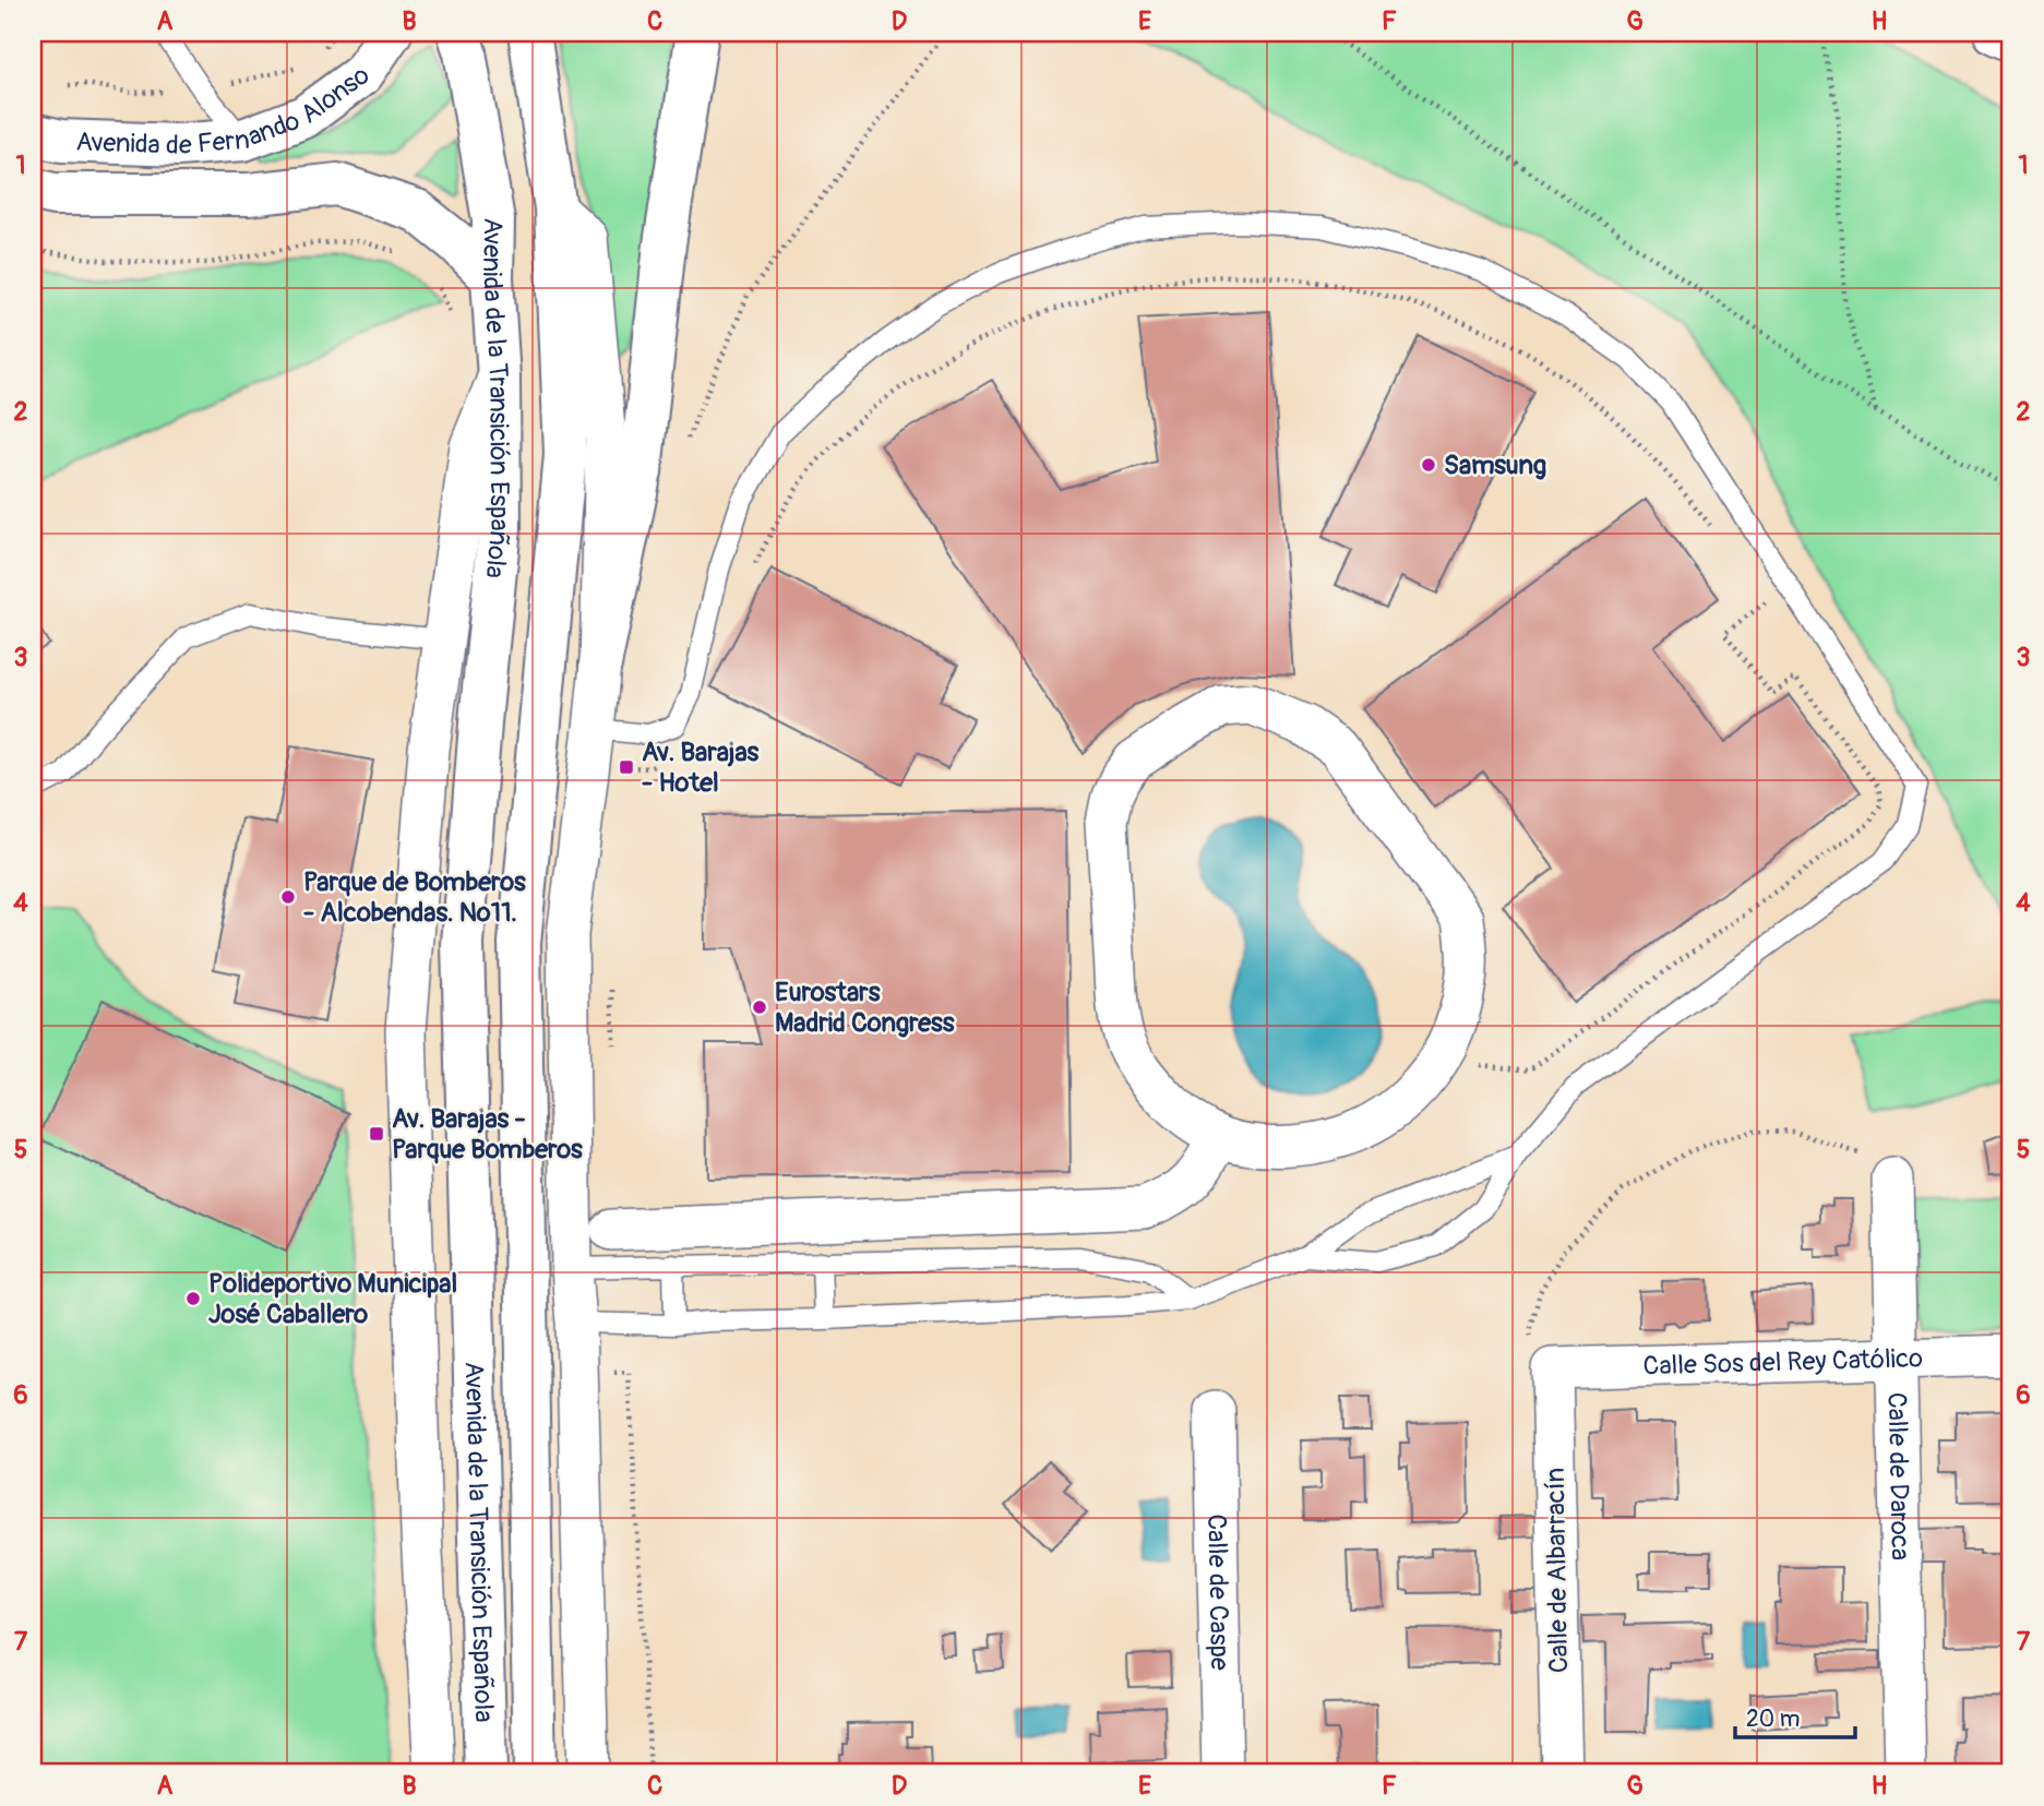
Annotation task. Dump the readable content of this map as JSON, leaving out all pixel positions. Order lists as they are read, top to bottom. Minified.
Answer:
{"streets":{"main road":["Avenida de Fernando Alonso","Avenida de la Transición Española"],"street":["Calle Sos del Rey Católico","Calle de Daroca","Calle de Albarracín","Calle de Caspe"]},"crossings":[["Avenida de Fernando Alonso","Avenida de la Transición Española"],["Calle Sos del Rey Católico","Calle de Daroca"],["Calle Sos del Rey Católico","Calle de Albarracín"]],"places":{"other":["Samsung","Parque de Bomberos - Alcobendas. Nº11.","Eurostars Madrid Congress","Polideportivo Municipal José Caballero"],"transit":["Av. Barajas - Hotel","Av. Barajas - Parque Bomberos"]},"scale_bar":"20 m","grid":{"columns":["A","B","C","D","E","F","G","H"],"rows":["1","2","3","4","5","6","7"]}}
